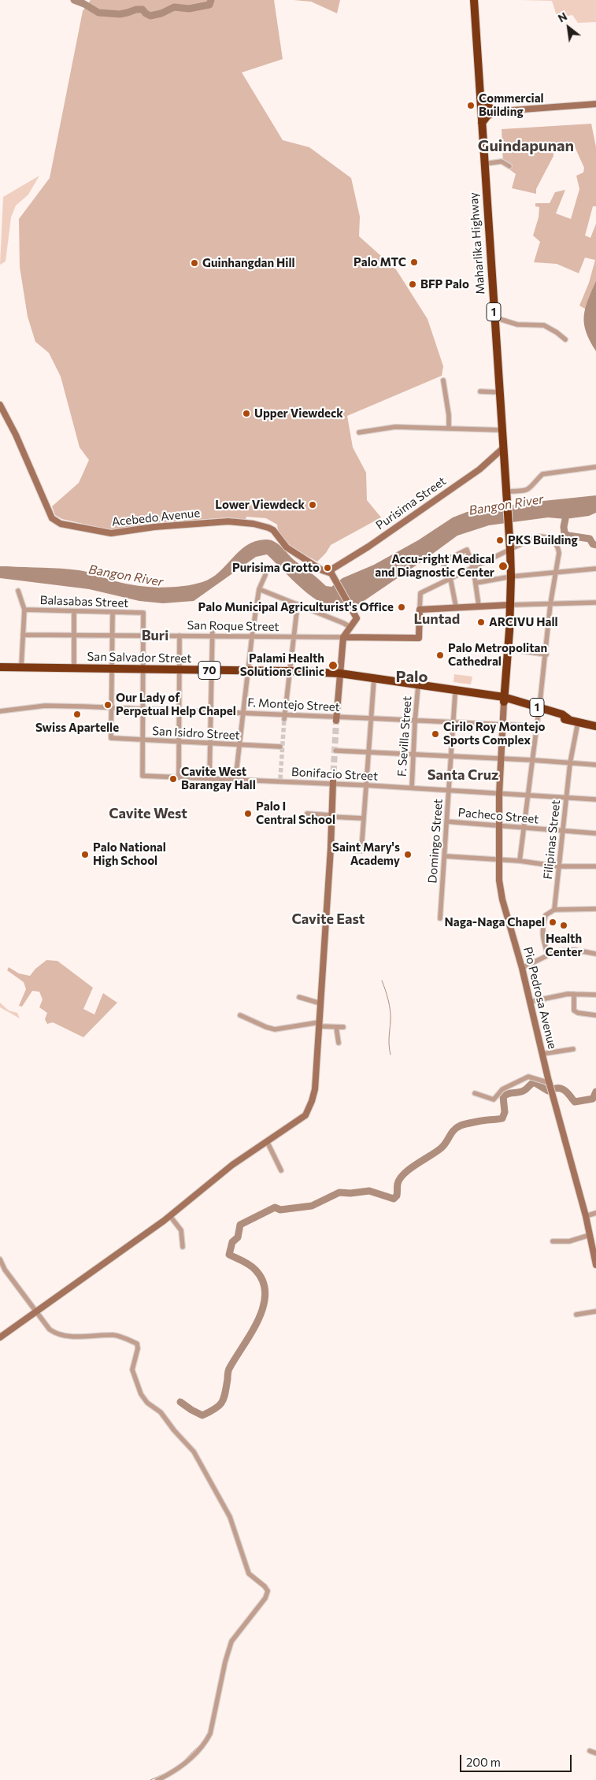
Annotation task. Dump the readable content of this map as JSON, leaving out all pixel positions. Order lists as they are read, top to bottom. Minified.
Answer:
{"streets":{"highway":["Maharlika Highway","1","San Salvador Street","70"],"main road":["Purisima Street","Acebedo Avenue","San Roque Street","Pio Pedrosa Avenue"],"street":["Balasabas Street","F. Montejo Street","San Isidro Street","F. Sevilla Street","Bonifacio Street","Pacheco Street","Filipinas Street","Domingo Street"]},"crossings":[["Maharlika Highway","1"],["Maharlika Highway","Purisima Street"],["1","San Salvador Street"],["1","Pio Pedrosa Avenue"],["Purisima Street","Acebedo Avenue"],["Balasabas Street","San Roque Street"],["San Salvador Street","F. Sevilla Street"],["San Salvador Street","Filipinas Street"],["San Salvador Street","Domingo Street"],["San Salvador Street","Pio Pedrosa Avenue"],["F. Montejo Street","San Isidro Street"],["F. Montejo Street","F. Sevilla Street"],["F. Montejo Street","Domingo Street"],["F. Montejo Street","Pio Pedrosa Avenue"],["San Isidro Street","Bonifacio Street"],["F. Sevilla Street","Bonifacio Street"],["Bonifacio Street","Filipinas Street"],["Bonifacio Street","Domingo Street"],["Bonifacio Street","Pio Pedrosa Avenue"],["Pacheco Street","Filipinas Street"],["Pacheco Street","Domingo Street"],["Pacheco Street","Pio Pedrosa Avenue"]],"districts":["Guindapunan","Luntad","Buri","Palo","Santa Cruz","Cavite West","Cavite East"],"water":["Bangon River"],"places":["Commercial Building","Palo MTC","Guinhangdan Hill","BFP Palo","Upper Viewdeck","Lower Viewdeck","PKS Building","Accu-right Medical and Diagnostic Center","Purisima Grotto","Palo Municipal Agriculturist's Office","ARCIVU Hall","Palo Metropolitan Cathedral","Palami Health Solutions Clinic","Our Lady of Perpetual Help Chapel","Swiss Apartelle","Cirilo Roy Montejo Sports Complex","Cavite West Barangay Hall","Palo I Central School","Palo National High School","Saint Mary's Academy","Naga-Naga Chapel","Health Center"],"scale_bar":"200 m","north":"top left"}
